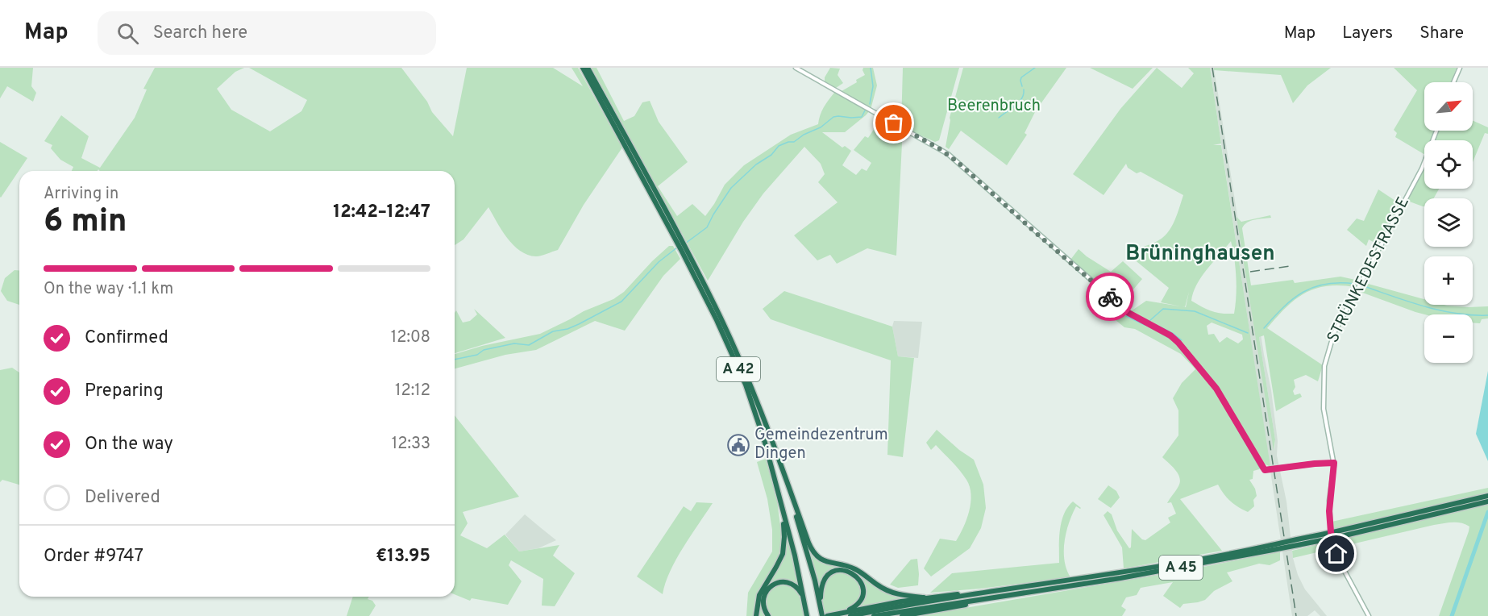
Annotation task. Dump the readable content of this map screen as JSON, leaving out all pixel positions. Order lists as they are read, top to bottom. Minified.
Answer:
{"streets":{"highway":["A 42","A 45"],"main road":["STRÜNKEDESTRASSE"]},"districts":["Brüninghausen"],"parks":["Beerenbruch"],"places":{"public building":["Gemeindezentrum Dingen"]},"north":"top right","page":{"header":"Map","search":"Search here","nav":["Map","Layers","Share"],"map_buttons":["+","−"],"heading":["6 min","Arriving in","12:42–12:47"],"panel":["Order #9747","€13.95"],"bar":"On the way · 1.1 km","list":[["Confirmed","12:08"],["Preparing","12:12"],["On the way","12:33"],"Delivered"]}}
